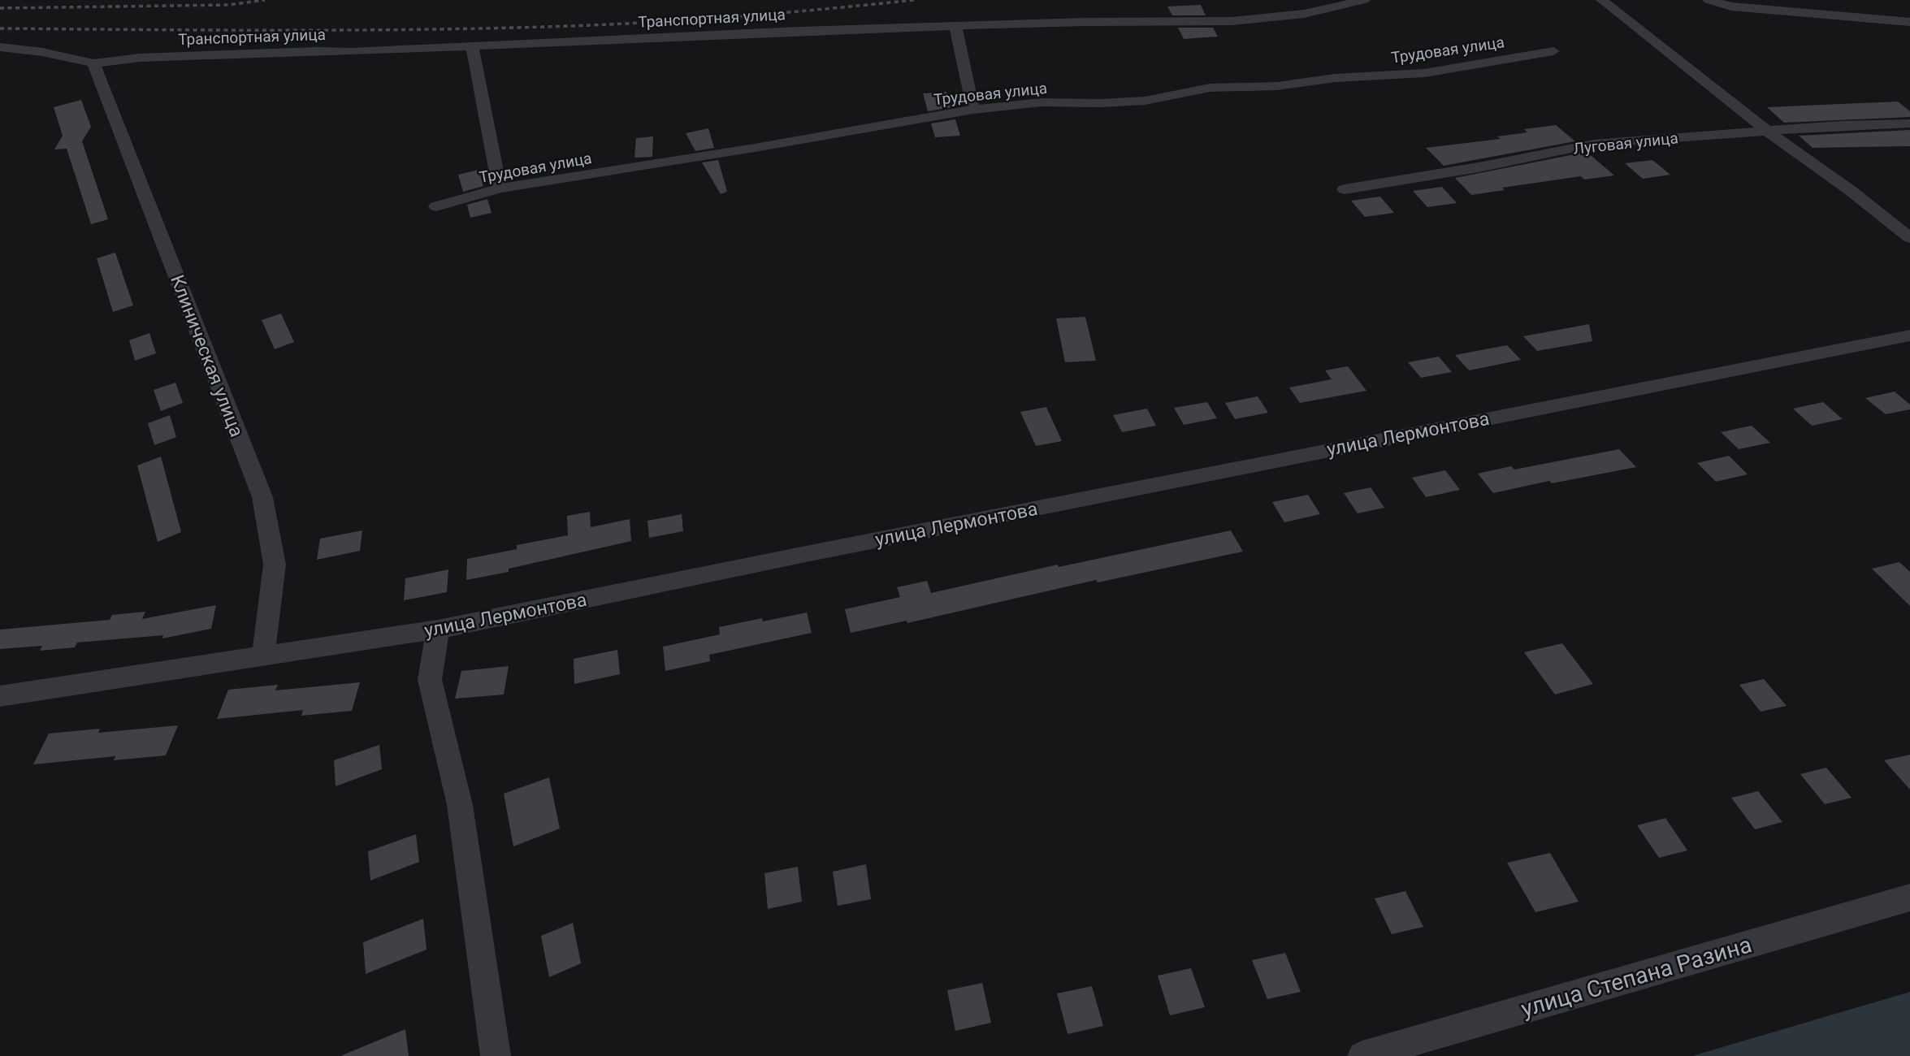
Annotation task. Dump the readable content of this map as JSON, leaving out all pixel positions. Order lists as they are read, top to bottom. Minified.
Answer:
{"streets":{"street":["Транспортная улица","Трудовая улица","Луговая улица","Клиническая улица","улица Лермонтова","улица Степана Разина"]},"crossings":[["Транспортная улица","Клиническая улица"],["Клиническая улица","улица Лермонтова"]]}
